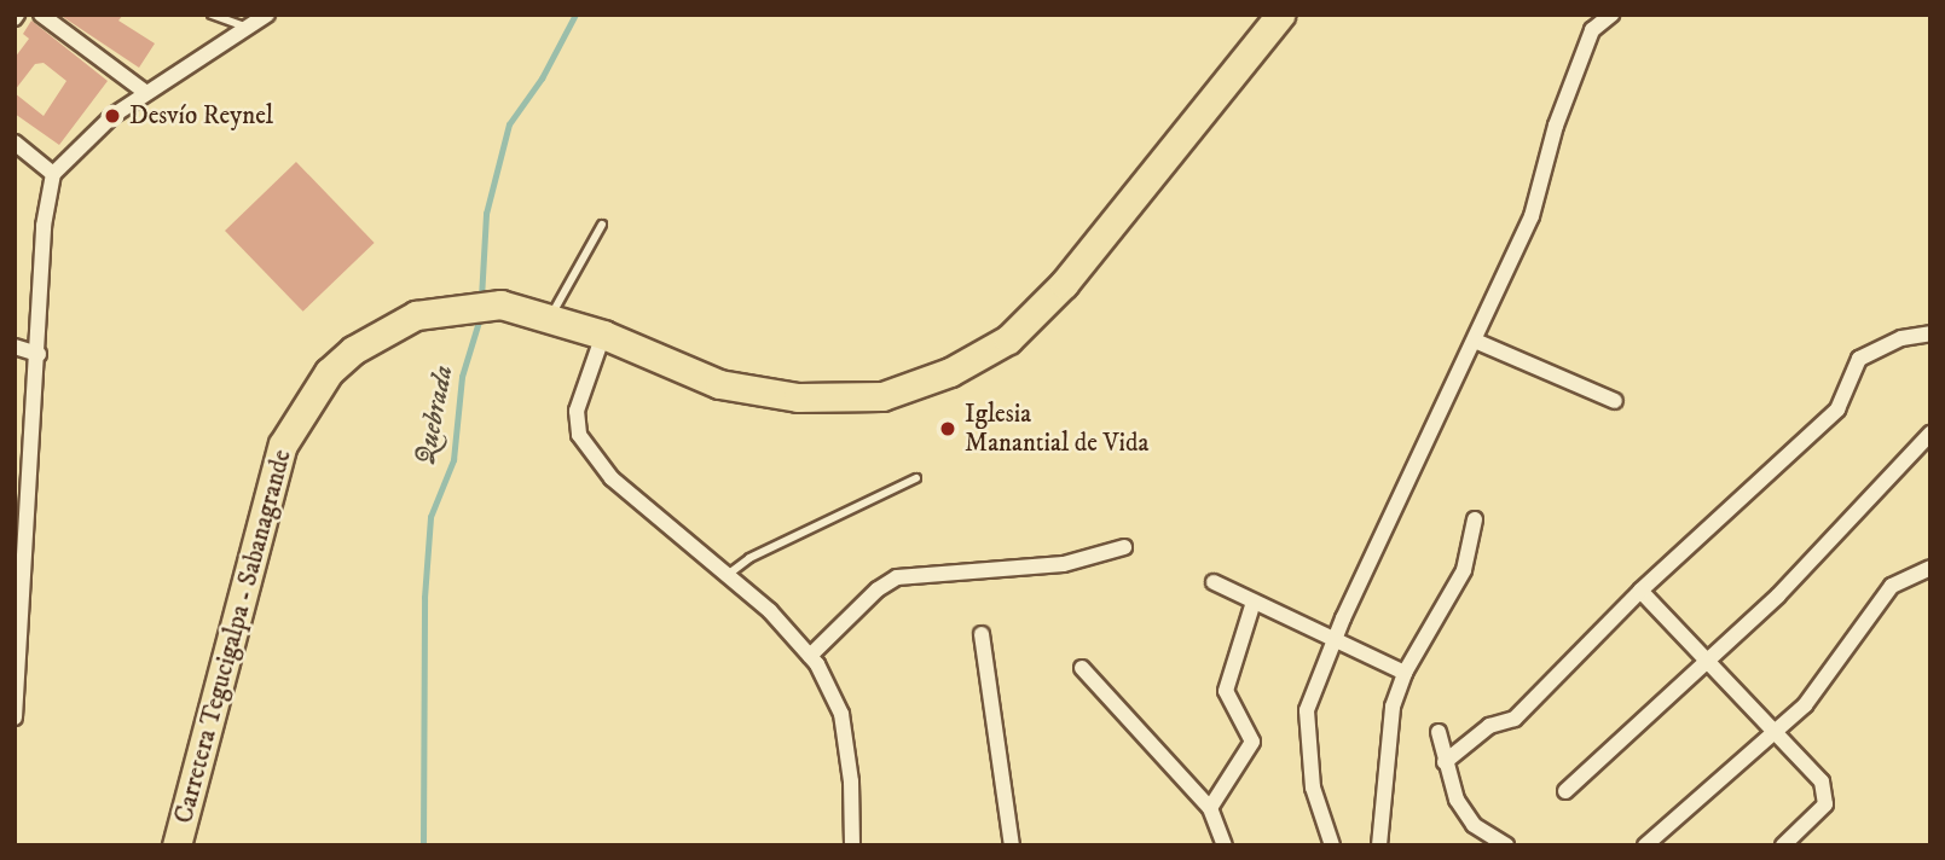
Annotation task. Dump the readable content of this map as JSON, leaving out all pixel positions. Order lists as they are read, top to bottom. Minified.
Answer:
{"streets":{"highway":["Carretera Tegucigalpa - Sabanagrande"]},"water":["Quebrada"],"places":["Desvío Reynel","Iglesia Manantial de Vida"]}
